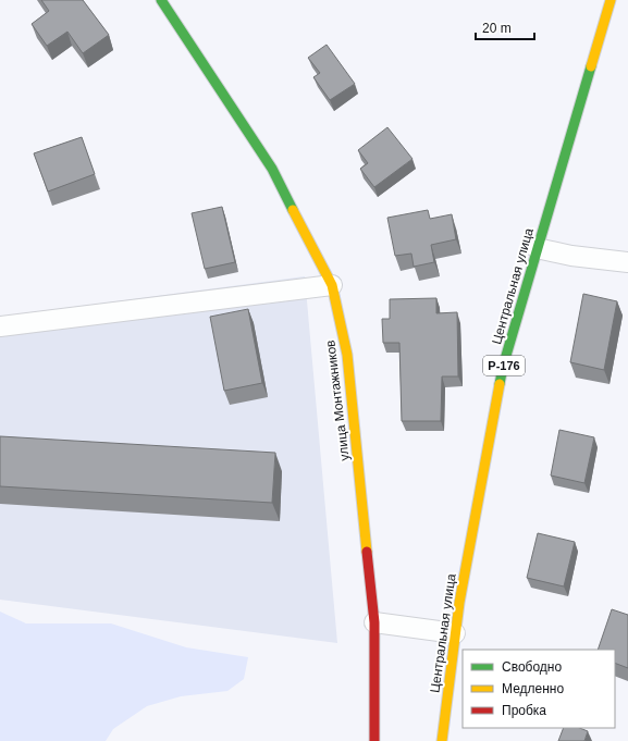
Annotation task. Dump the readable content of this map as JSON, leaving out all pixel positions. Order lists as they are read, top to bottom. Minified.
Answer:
{"streets":{"main road":["Центральная улица","Р-176","улица Монтажников"]},"legend":["Свободно","Медленно","Пробка"],"scale_bar":"20 m"}
